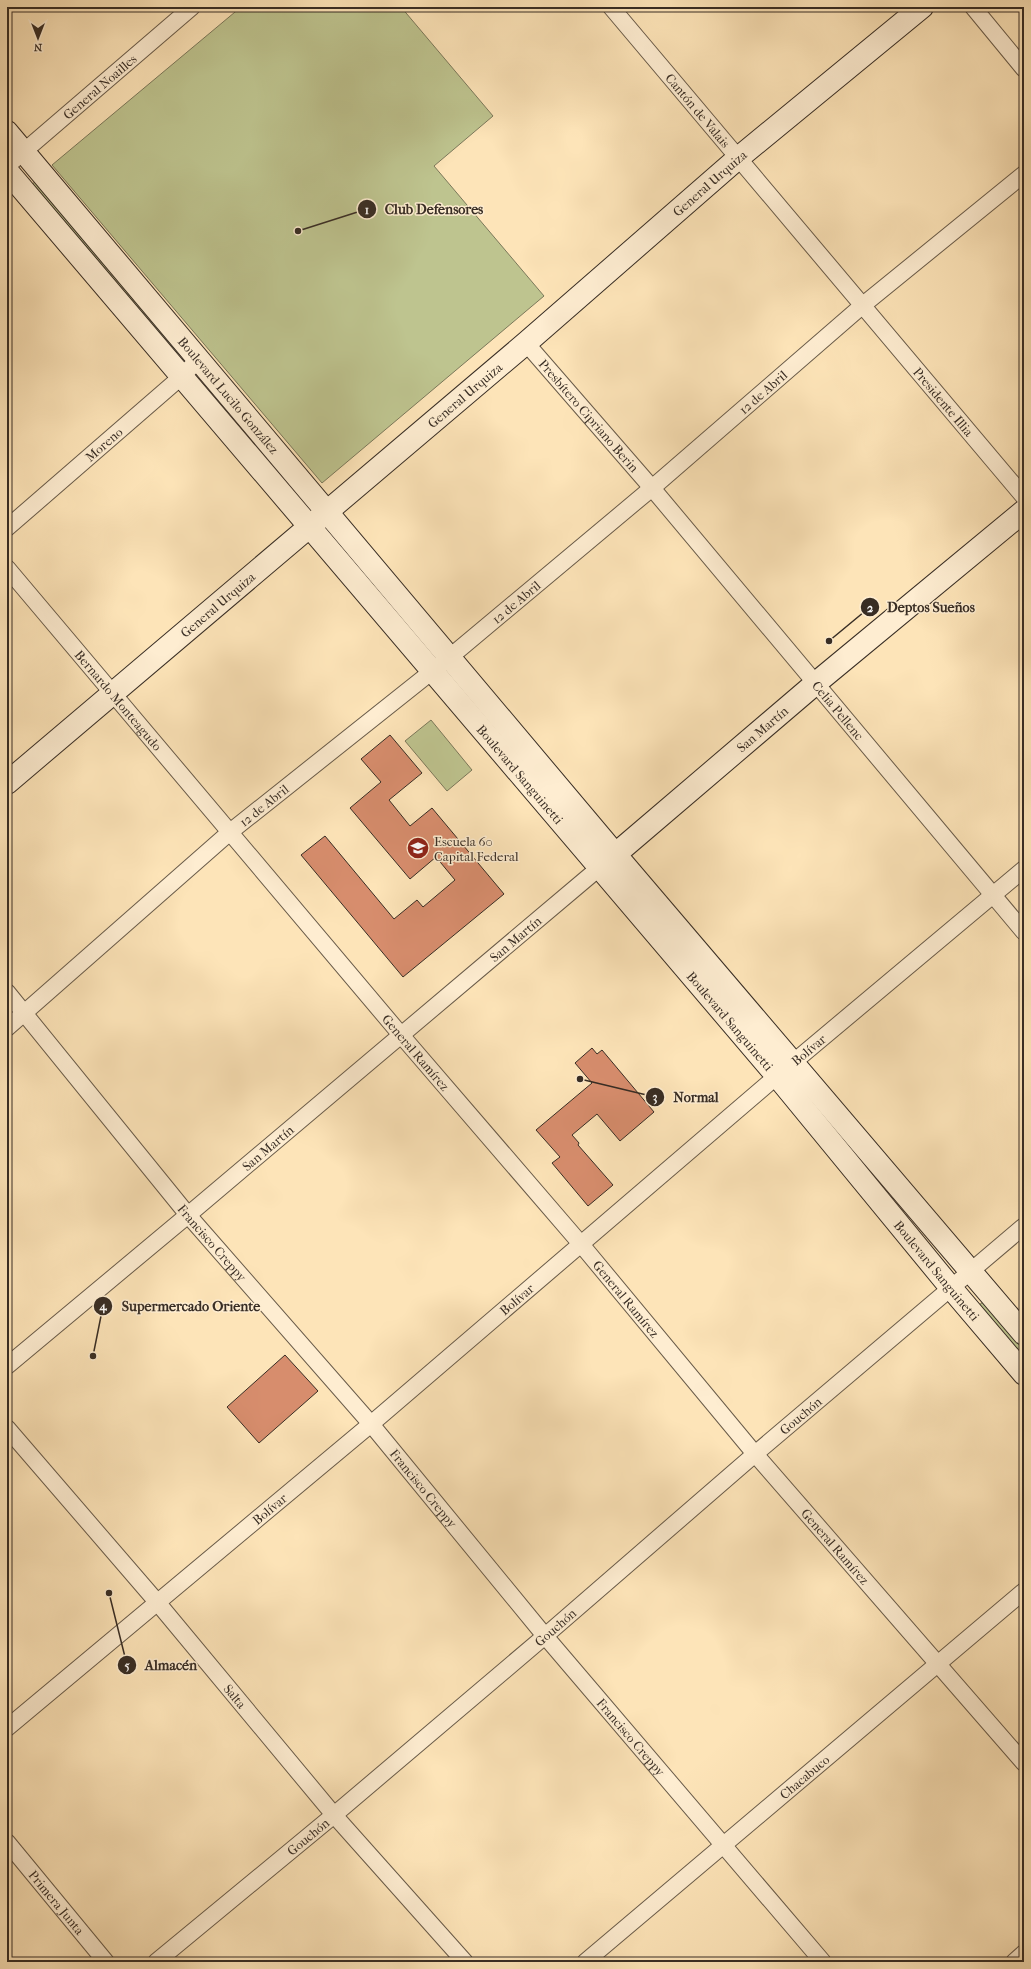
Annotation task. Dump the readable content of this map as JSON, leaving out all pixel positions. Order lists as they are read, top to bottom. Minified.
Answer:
{"streets":{"main road":["General Urquiza","Boulevard Lucilo González","San Martín","Boulevard Sanguinetti"],"street":["General Noailles","Cantón de Valais","12 de Abril","Presidente Illia","Presbítero Cipriano Berin","Moreno","Bernardo Monteagudo","Celia Pellenc","Bolívar","General Ramírez","Francisco Creppy","Gouchón","Salta","Chacabuco","Primera Junta"]},"crossings":[["General Noailles","Boulevard Lucilo González"],["Cantón de Valais","General Urquiza"],["Cantón de Valais","12 de Abril"],["Cantón de Valais","Presidente Illia"],["General Urquiza","Boulevard Lucilo González"],["General Urquiza","Presbítero Cipriano Berin"],["General Urquiza","Bernardo Monteagudo"],["12 de Abril","Boulevard Lucilo González"],["12 de Abril","Presidente Illia"],["12 de Abril","Presbítero Cipriano Berin"],["12 de Abril","Bernardo Monteagudo"],["12 de Abril","Celia Pellenc"],["12 de Abril","Boulevard Sanguinetti"],["12 de Abril","General Ramírez"],["12 de Abril","Francisco Creppy"],["Boulevard Lucilo González","Moreno"],["Boulevard Lucilo González","Boulevard Sanguinetti"],["Presbítero Cipriano Berin","Celia Pellenc"],["Bernardo Monteagudo","General Ramírez"],["Celia Pellenc","San Martín"],["Celia Pellenc","Bolívar"],["San Martín","Boulevard Sanguinetti"],["San Martín","General Ramírez"],["San Martín","Francisco Creppy"],["Boulevard Sanguinetti","Bolívar"],["Boulevard Sanguinetti","Gouchón"],["Bolívar","General Ramírez"],["Bolívar","Francisco Creppy"],["Bolívar","Salta"],["General Ramírez","Gouchón"],["General Ramírez","Chacabuco"],["Francisco Creppy","Gouchón"],["Francisco Creppy","Chacabuco"],["Gouchón","Salta"]],"places":{"other":["Club Defensores","Deptos Sueños","Normal","Supermercado Oriente","Almacén"],"school or university":["Escuela 60 Capital Federal"]},"north":"bottom"}
